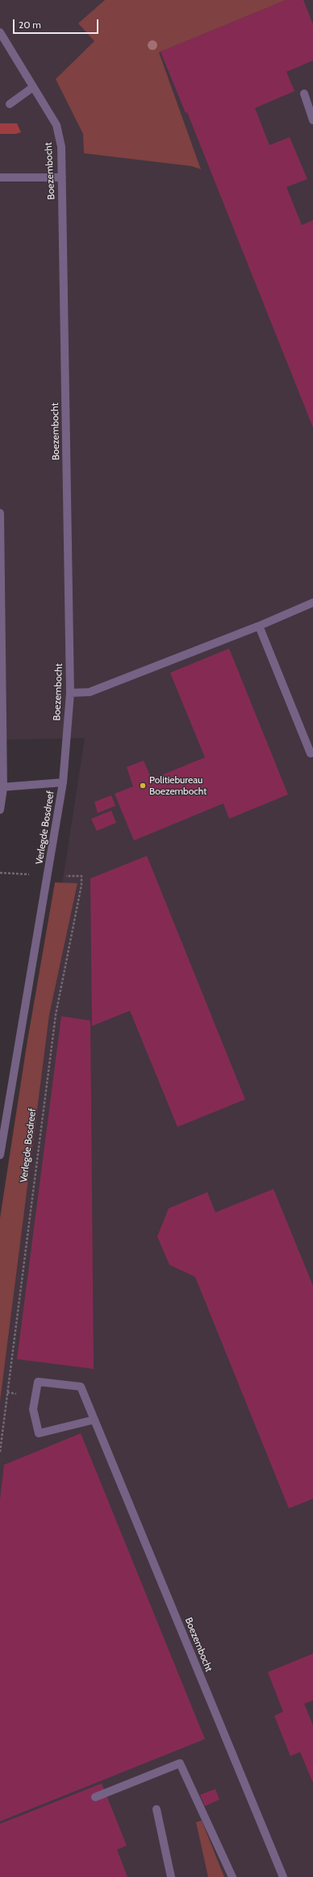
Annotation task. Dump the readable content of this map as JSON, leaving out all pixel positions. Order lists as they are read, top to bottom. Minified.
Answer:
{"streets":{"street":["Boezembocht","Verlegde Bosdreef"]},"crossings":[["Boezembocht","Verlegde Bosdreef"]],"places":["Politiebureau Boezembocht"],"scale_bar":"20 m"}
